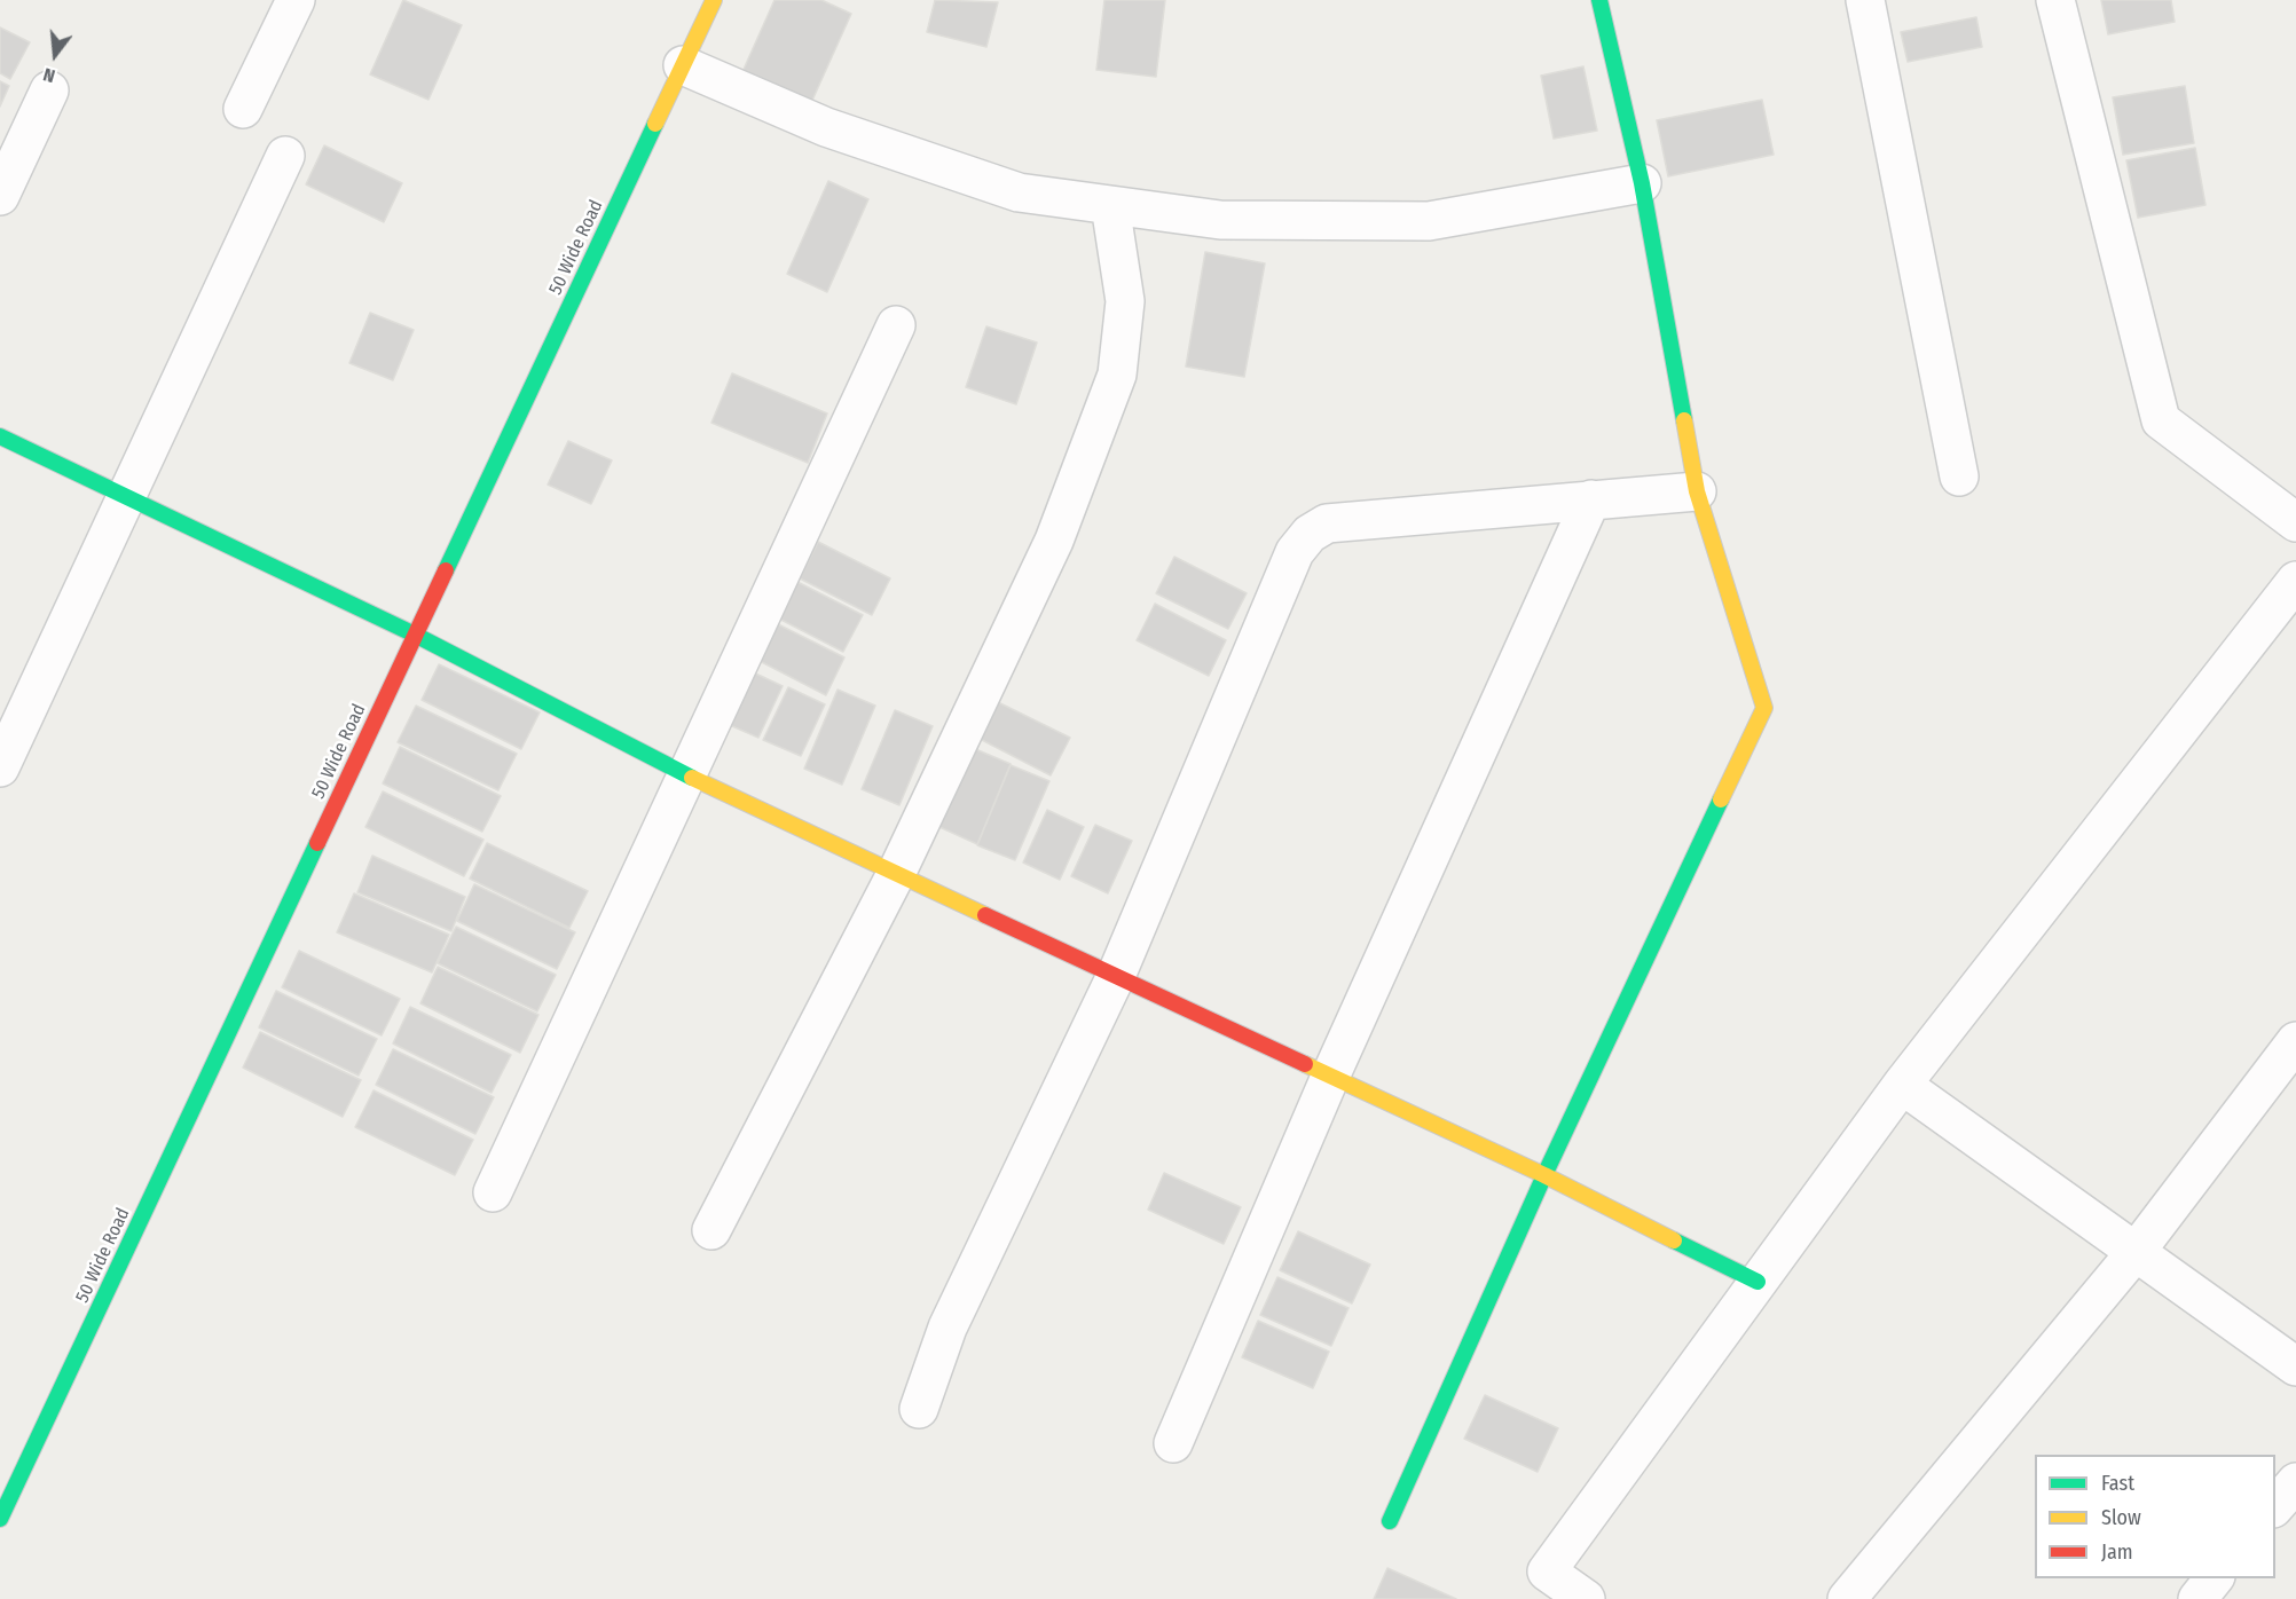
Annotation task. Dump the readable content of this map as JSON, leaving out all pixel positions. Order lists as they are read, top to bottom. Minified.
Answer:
{"streets":{"street":["50 Wide Road"]},"legend":["Fast","Slow","Jam"],"north":"bottom"}
